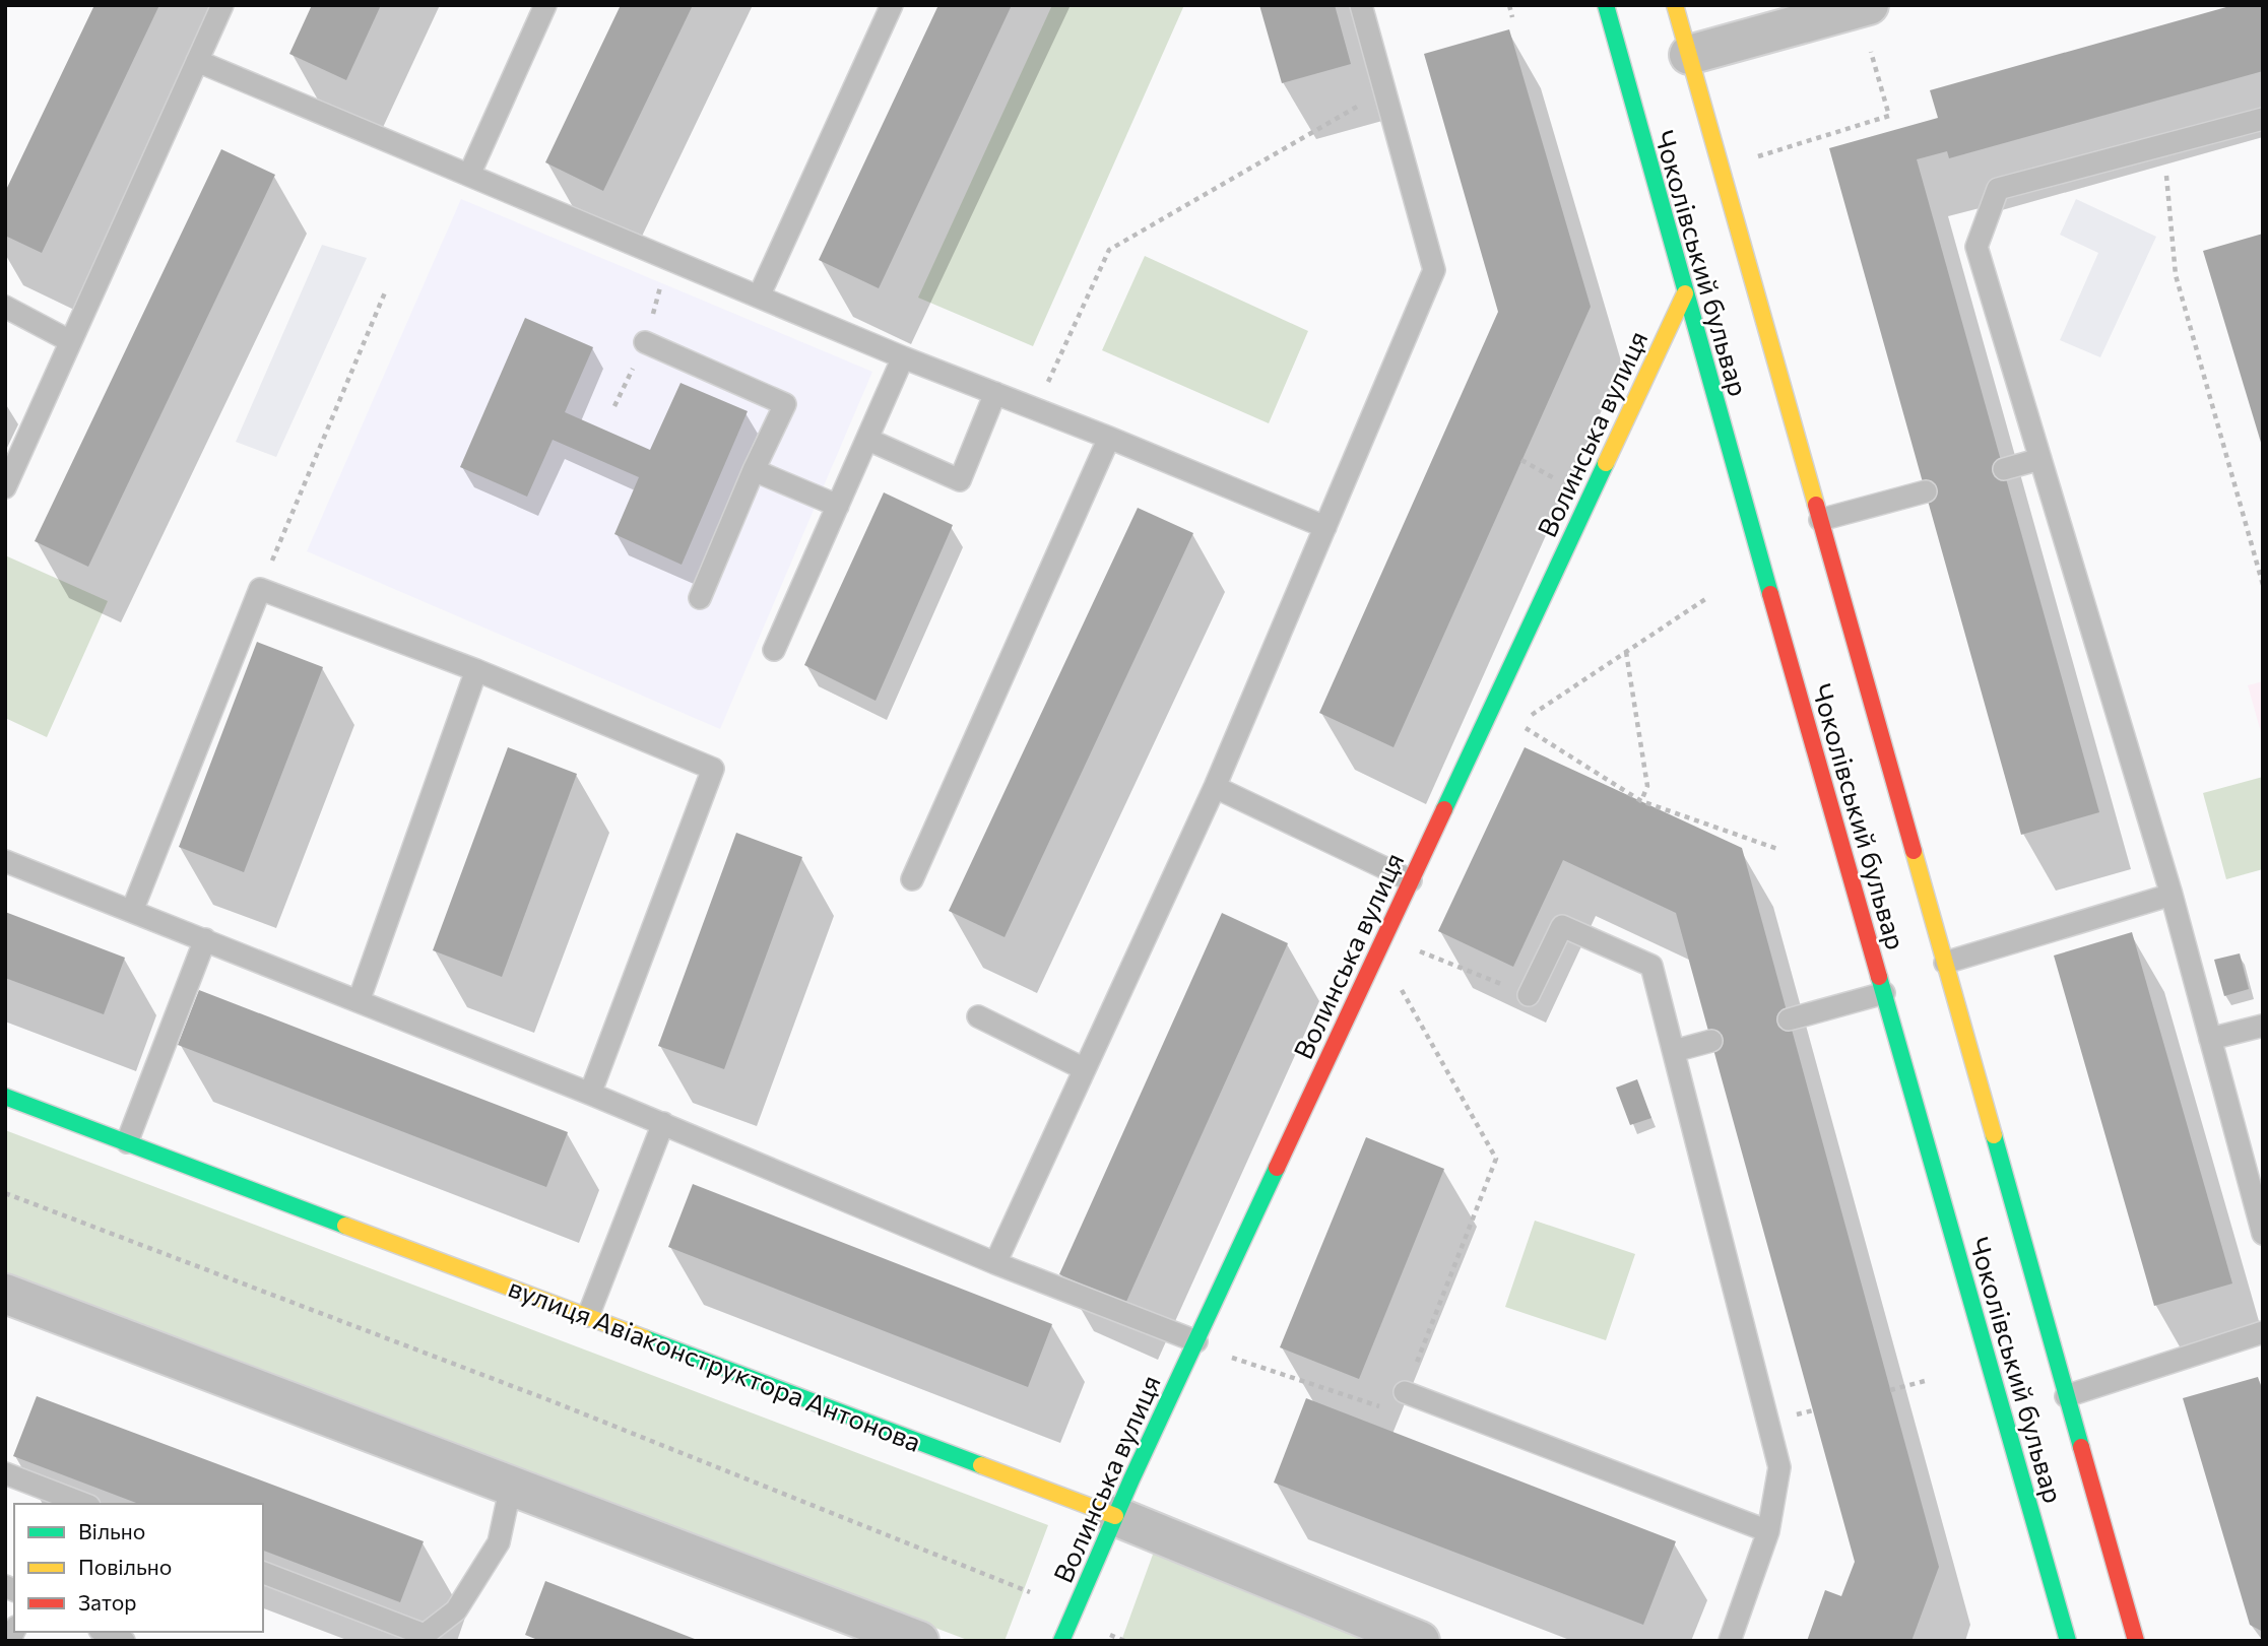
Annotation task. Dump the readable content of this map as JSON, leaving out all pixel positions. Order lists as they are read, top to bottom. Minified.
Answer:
{"streets":{"main road":["Чоколівський бульвар","Волинська вулиця","вулиця Авіаконструктора Антонова"]},"crossings":[["Чоколівський бульвар","Волинська вулиця"],["Волинська вулиця","вулиця Авіаконструктора Антонова"]],"legend":["Вільно","Повільно","Затор"]}
